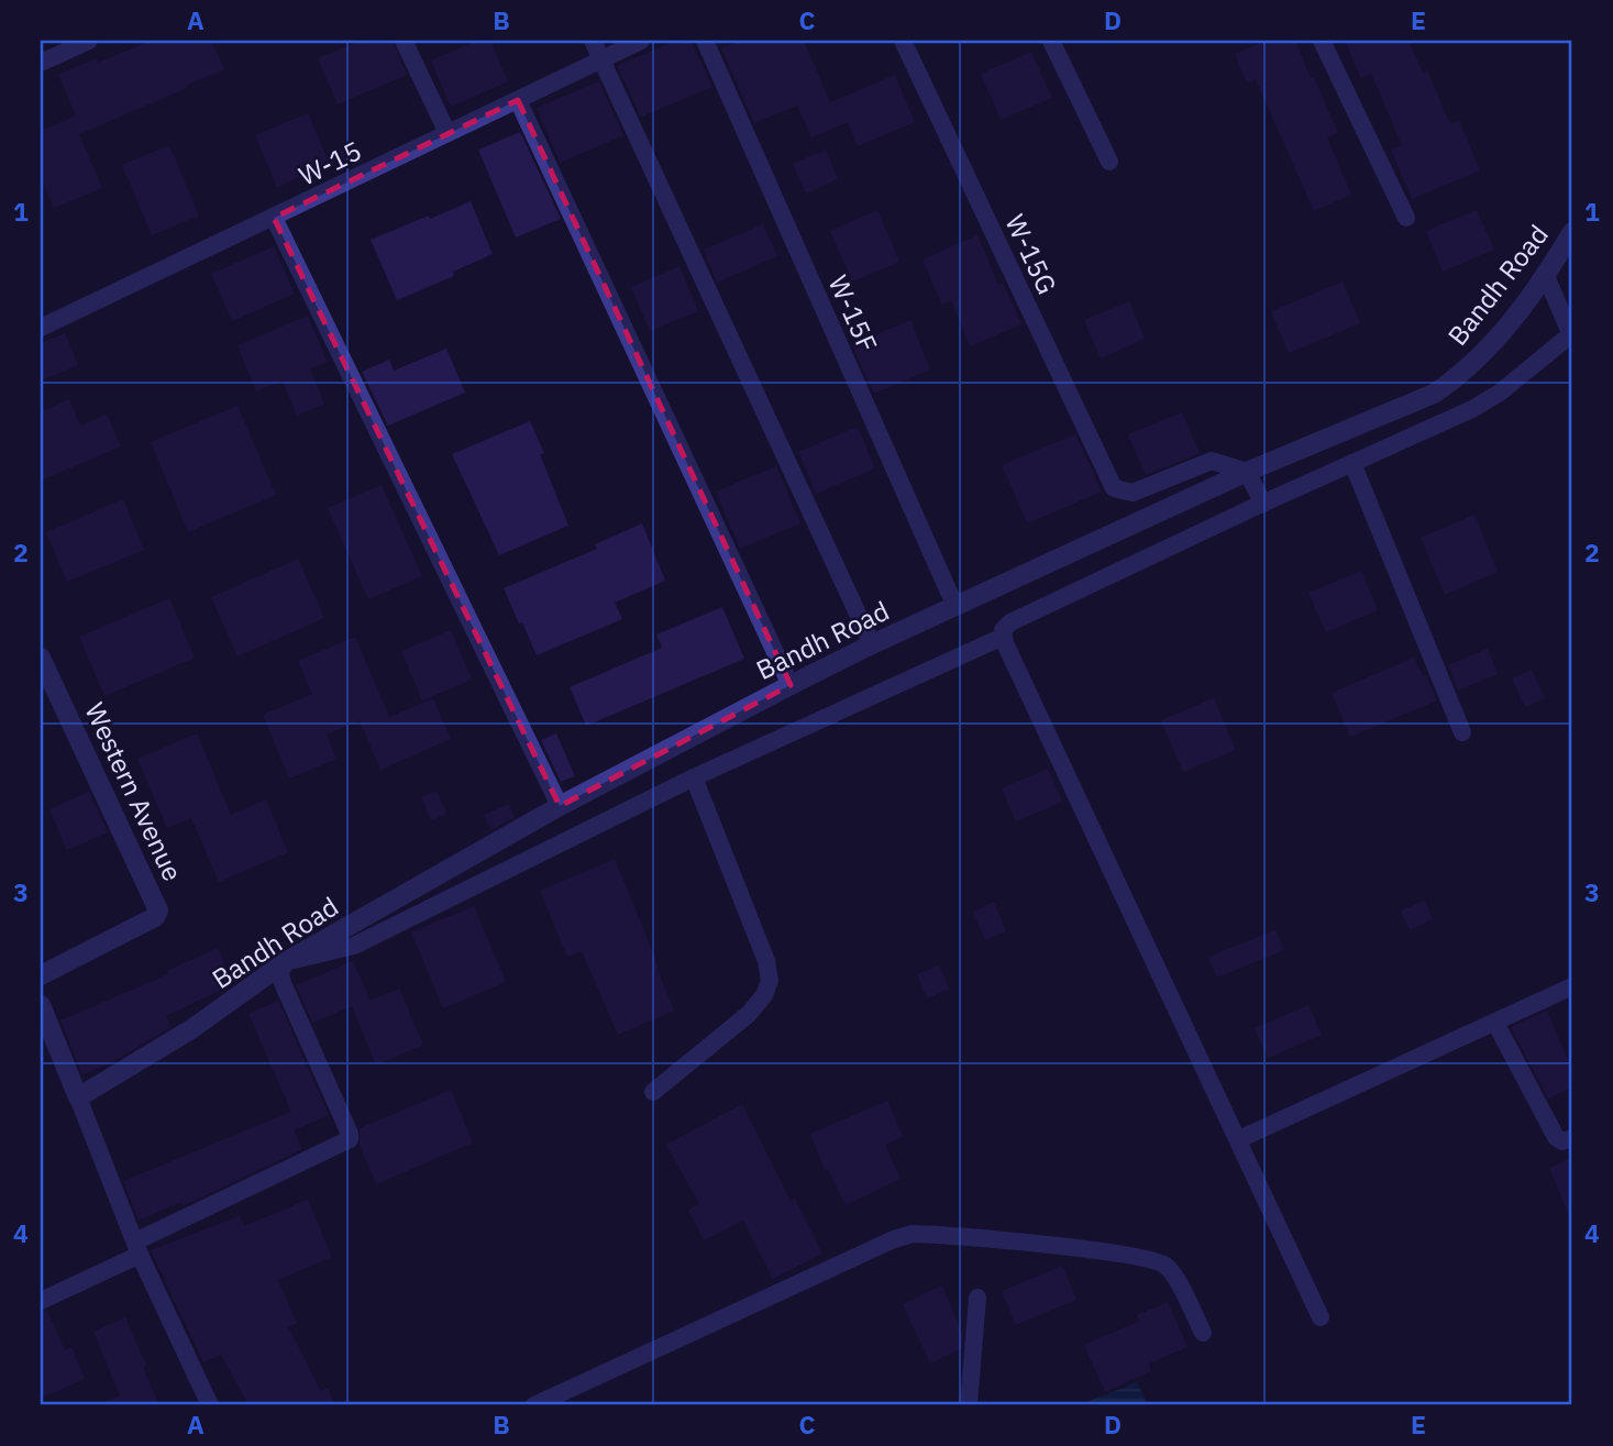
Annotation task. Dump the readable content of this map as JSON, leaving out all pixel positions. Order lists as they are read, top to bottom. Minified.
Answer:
{"streets":{"street":["W-15","W-15G","Bandh Road","W-15F","Western Avenue"]},"crossings":[["W-15G","Bandh Road"],["Bandh Road","W-15F"]],"grid":{"columns":["A","B","C","D","E"],"rows":["1","2","3","4"]}}
